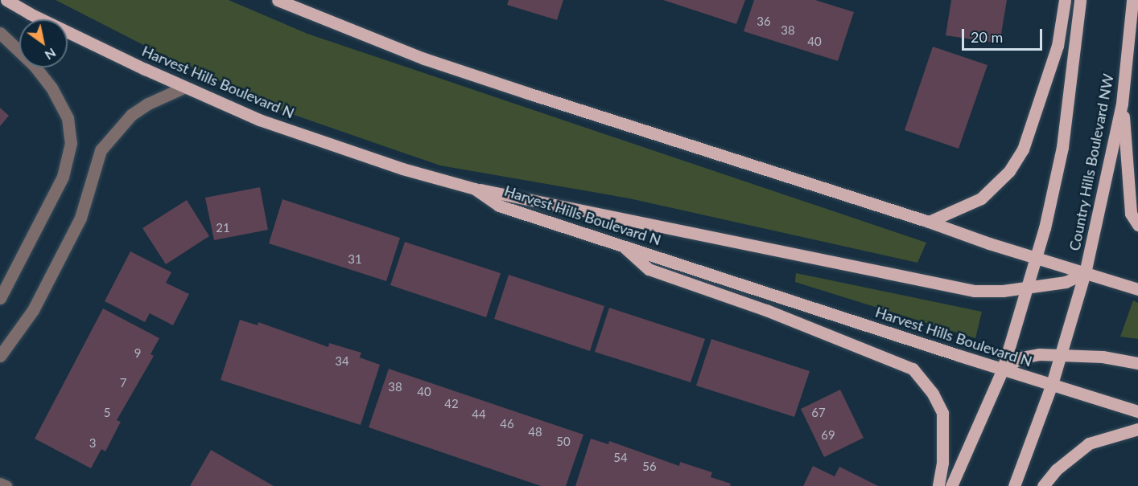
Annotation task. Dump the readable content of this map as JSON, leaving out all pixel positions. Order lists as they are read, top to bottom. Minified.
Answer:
{"streets":{"main road":["Harvest Hills Boulevard N","Country Hills Boulevard NW"]},"crossings":[["Harvest Hills Boulevard N","Country Hills Boulevard NW"]],"house_numbers":["36","38","40","21","31","9","34","7","38","40","42","5","67","44","46","48","69","50","3","54","56"],"scale_bar":"20 m","north":"bottom right"}
